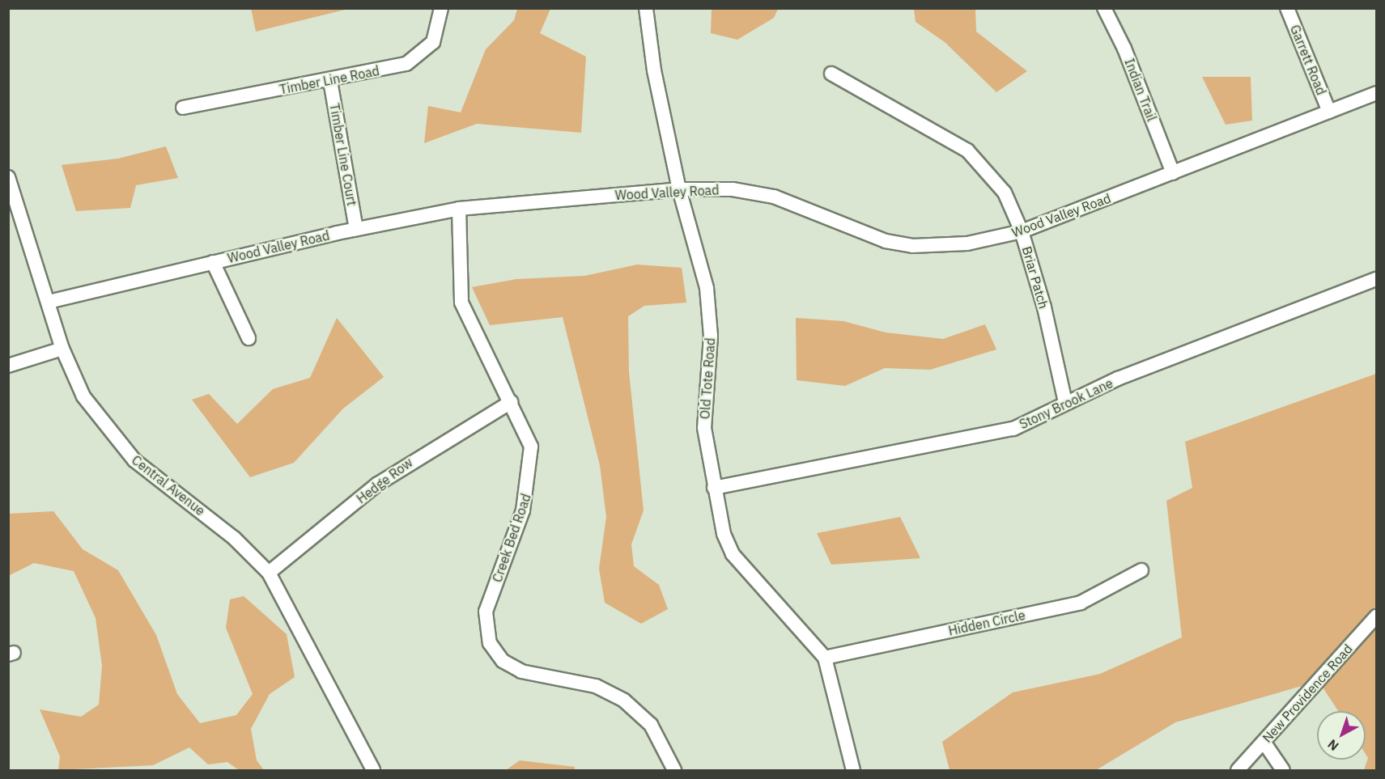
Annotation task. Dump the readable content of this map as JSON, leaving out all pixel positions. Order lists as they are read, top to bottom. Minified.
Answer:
{"streets":{"street":["Garrett Road","Timber Line Road","Indian Trail","Timber Line Court","Wood Valley Road","Briar Patch","Old Tote Road","Stony Brook Lane","Hedge Row","Central Avenue","Creek Bed Road","Hidden Circle","New Providence Road"]},"crossings":[["Garrett Road","Wood Valley Road"],["Timber Line Road","Timber Line Court"],["Indian Trail","Wood Valley Road"],["Timber Line Court","Wood Valley Road"],["Wood Valley Road","Briar Patch"],["Wood Valley Road","Old Tote Road"],["Wood Valley Road","Central Avenue"],["Wood Valley Road","Creek Bed Road"],["Briar Patch","Stony Brook Lane"],["Old Tote Road","Stony Brook Lane"],["Old Tote Road","Hidden Circle"],["Hedge Row","Central Avenue"],["Hedge Row","Creek Bed Road"]],"north":"bottom left"}
